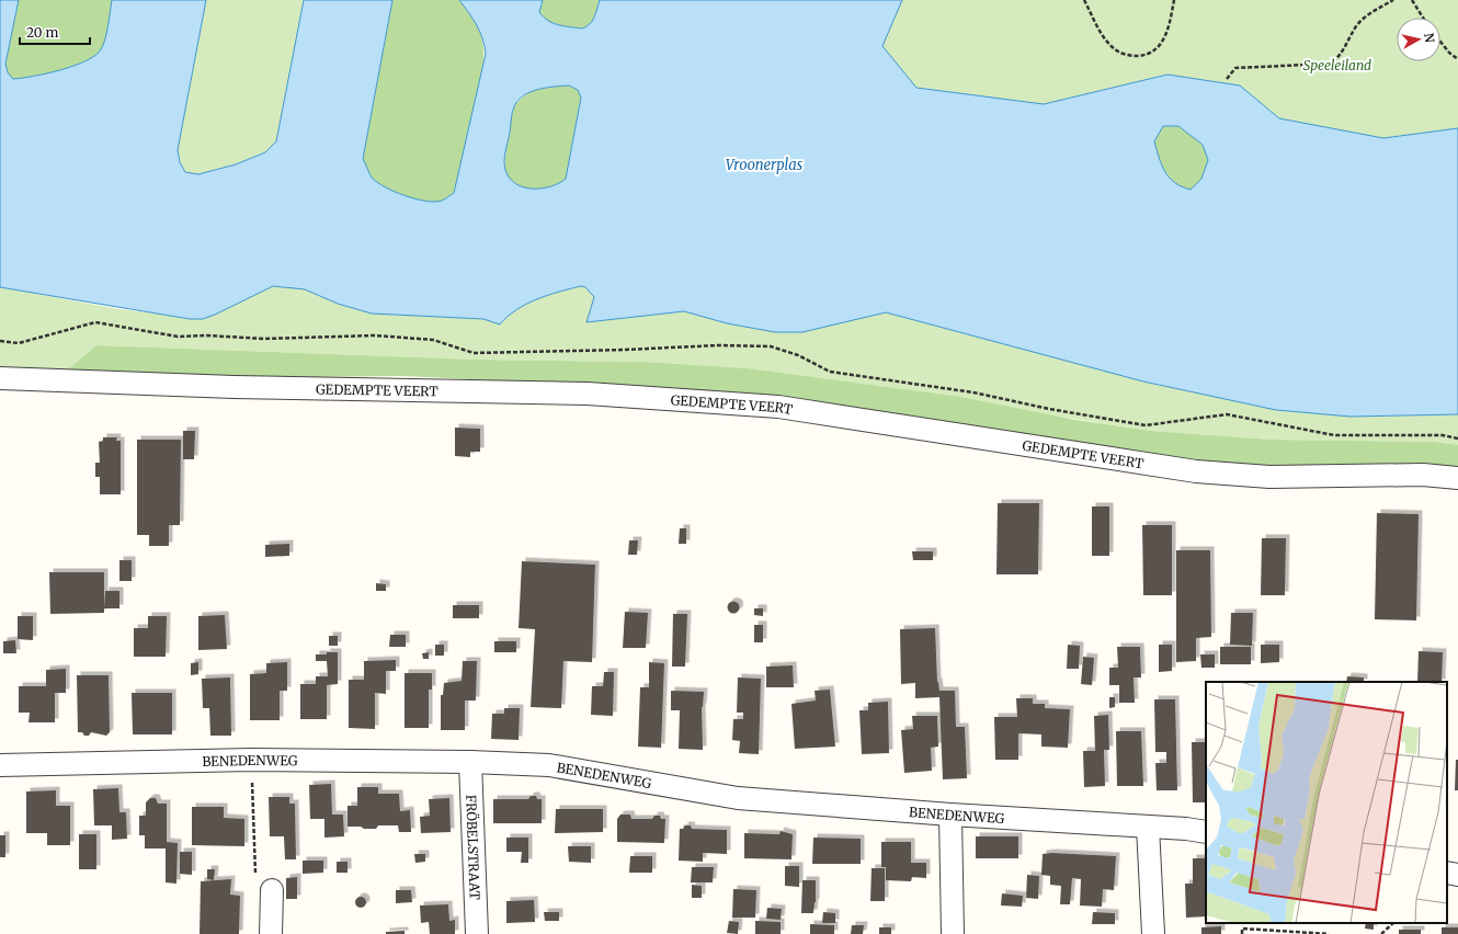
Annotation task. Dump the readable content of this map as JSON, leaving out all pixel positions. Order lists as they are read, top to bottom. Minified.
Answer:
{"streets":{"street":["GEDEMPTE VEERT","BENEDENWEG","FRÖBELSTRAAT"]},"crossings":[["BENEDENWEG","FRÖBELSTRAAT"]],"water":["Vroonerplas"],"parks":["Speeleiland"],"scale_bar":"20 m","north":"right"}
